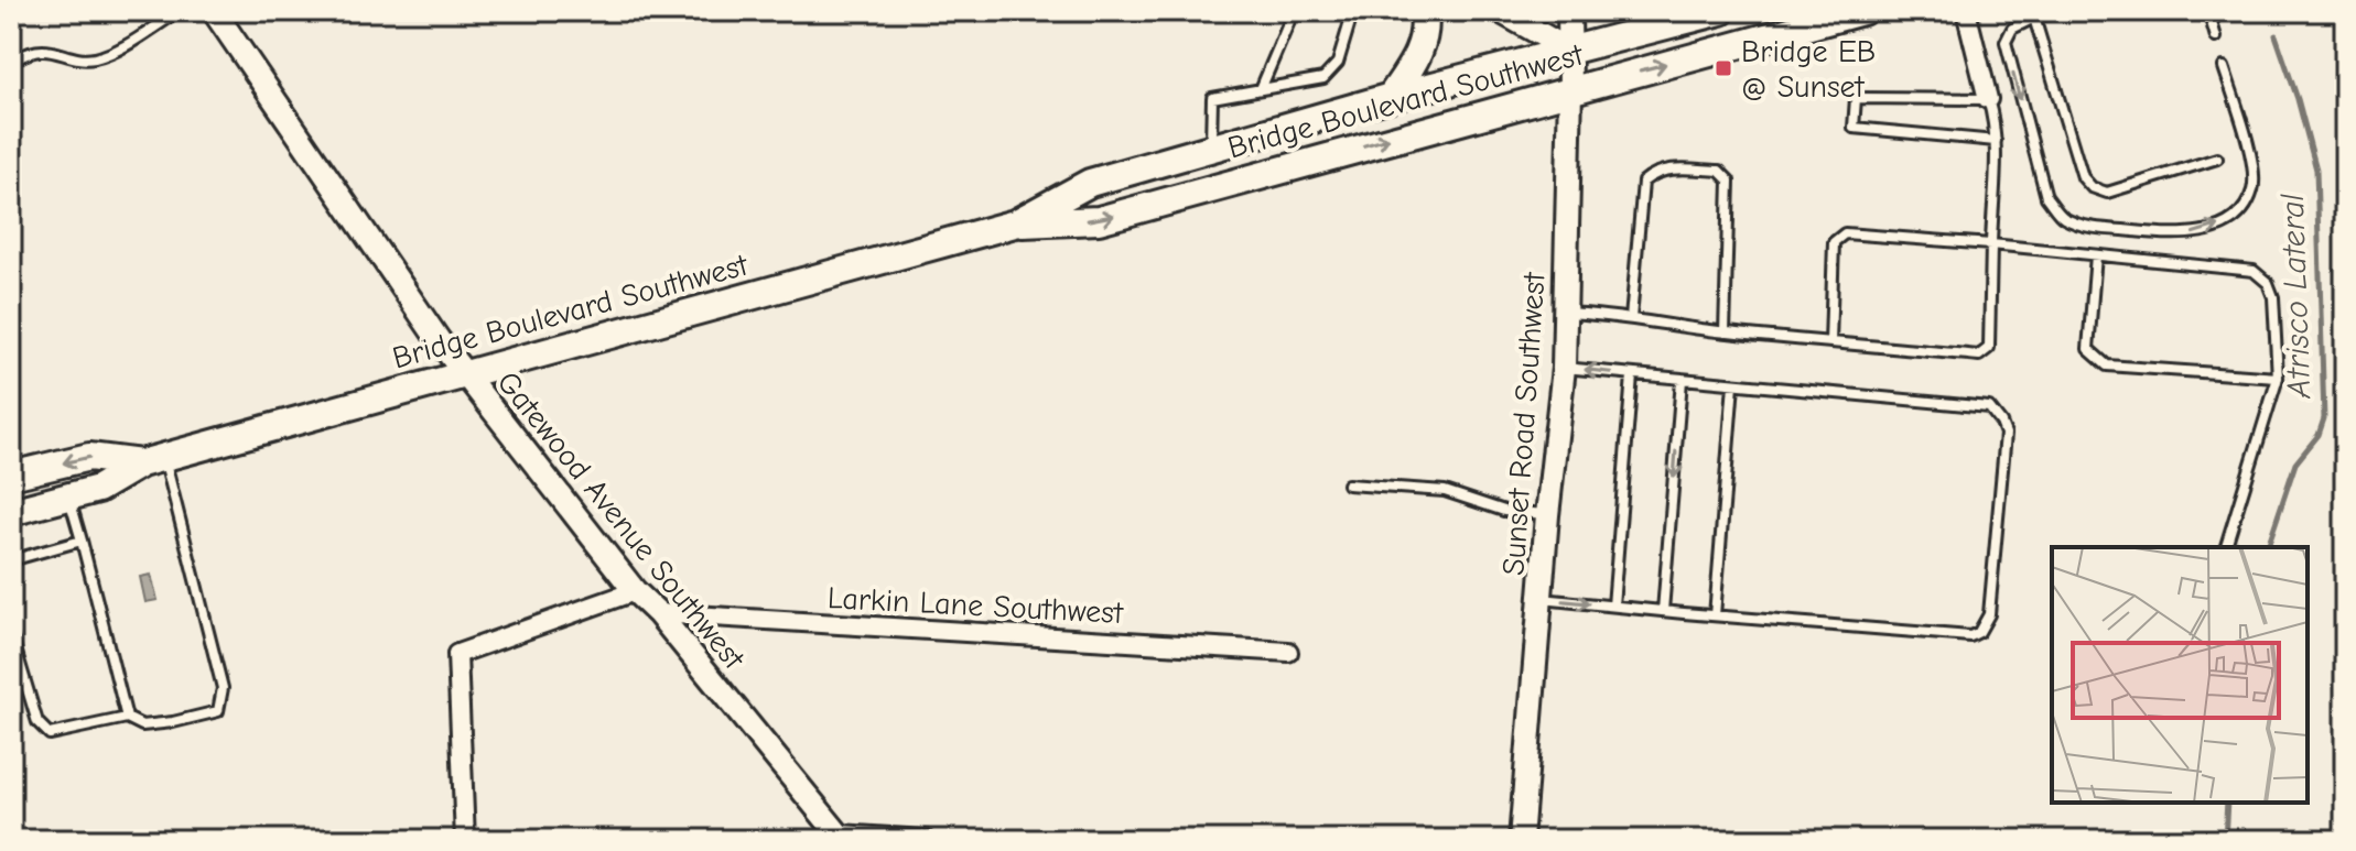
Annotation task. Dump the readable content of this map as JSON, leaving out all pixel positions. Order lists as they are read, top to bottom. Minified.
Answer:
{"streets":{"main road":["Bridge Boulevard Southwest"],"street":["Sunset Road Southwest","Gatewood Avenue Southwest","Larkin Lane Southwest"]},"crossings":[["Bridge Boulevard Southwest","Sunset Road Southwest"],["Bridge Boulevard Southwest","Gatewood Avenue Southwest"],["Gatewood Avenue Southwest","Larkin Lane Southwest"]],"water":["Atrisco Lateral"],"places":{"transit":["Bridge EB @ Sunset"]}}
